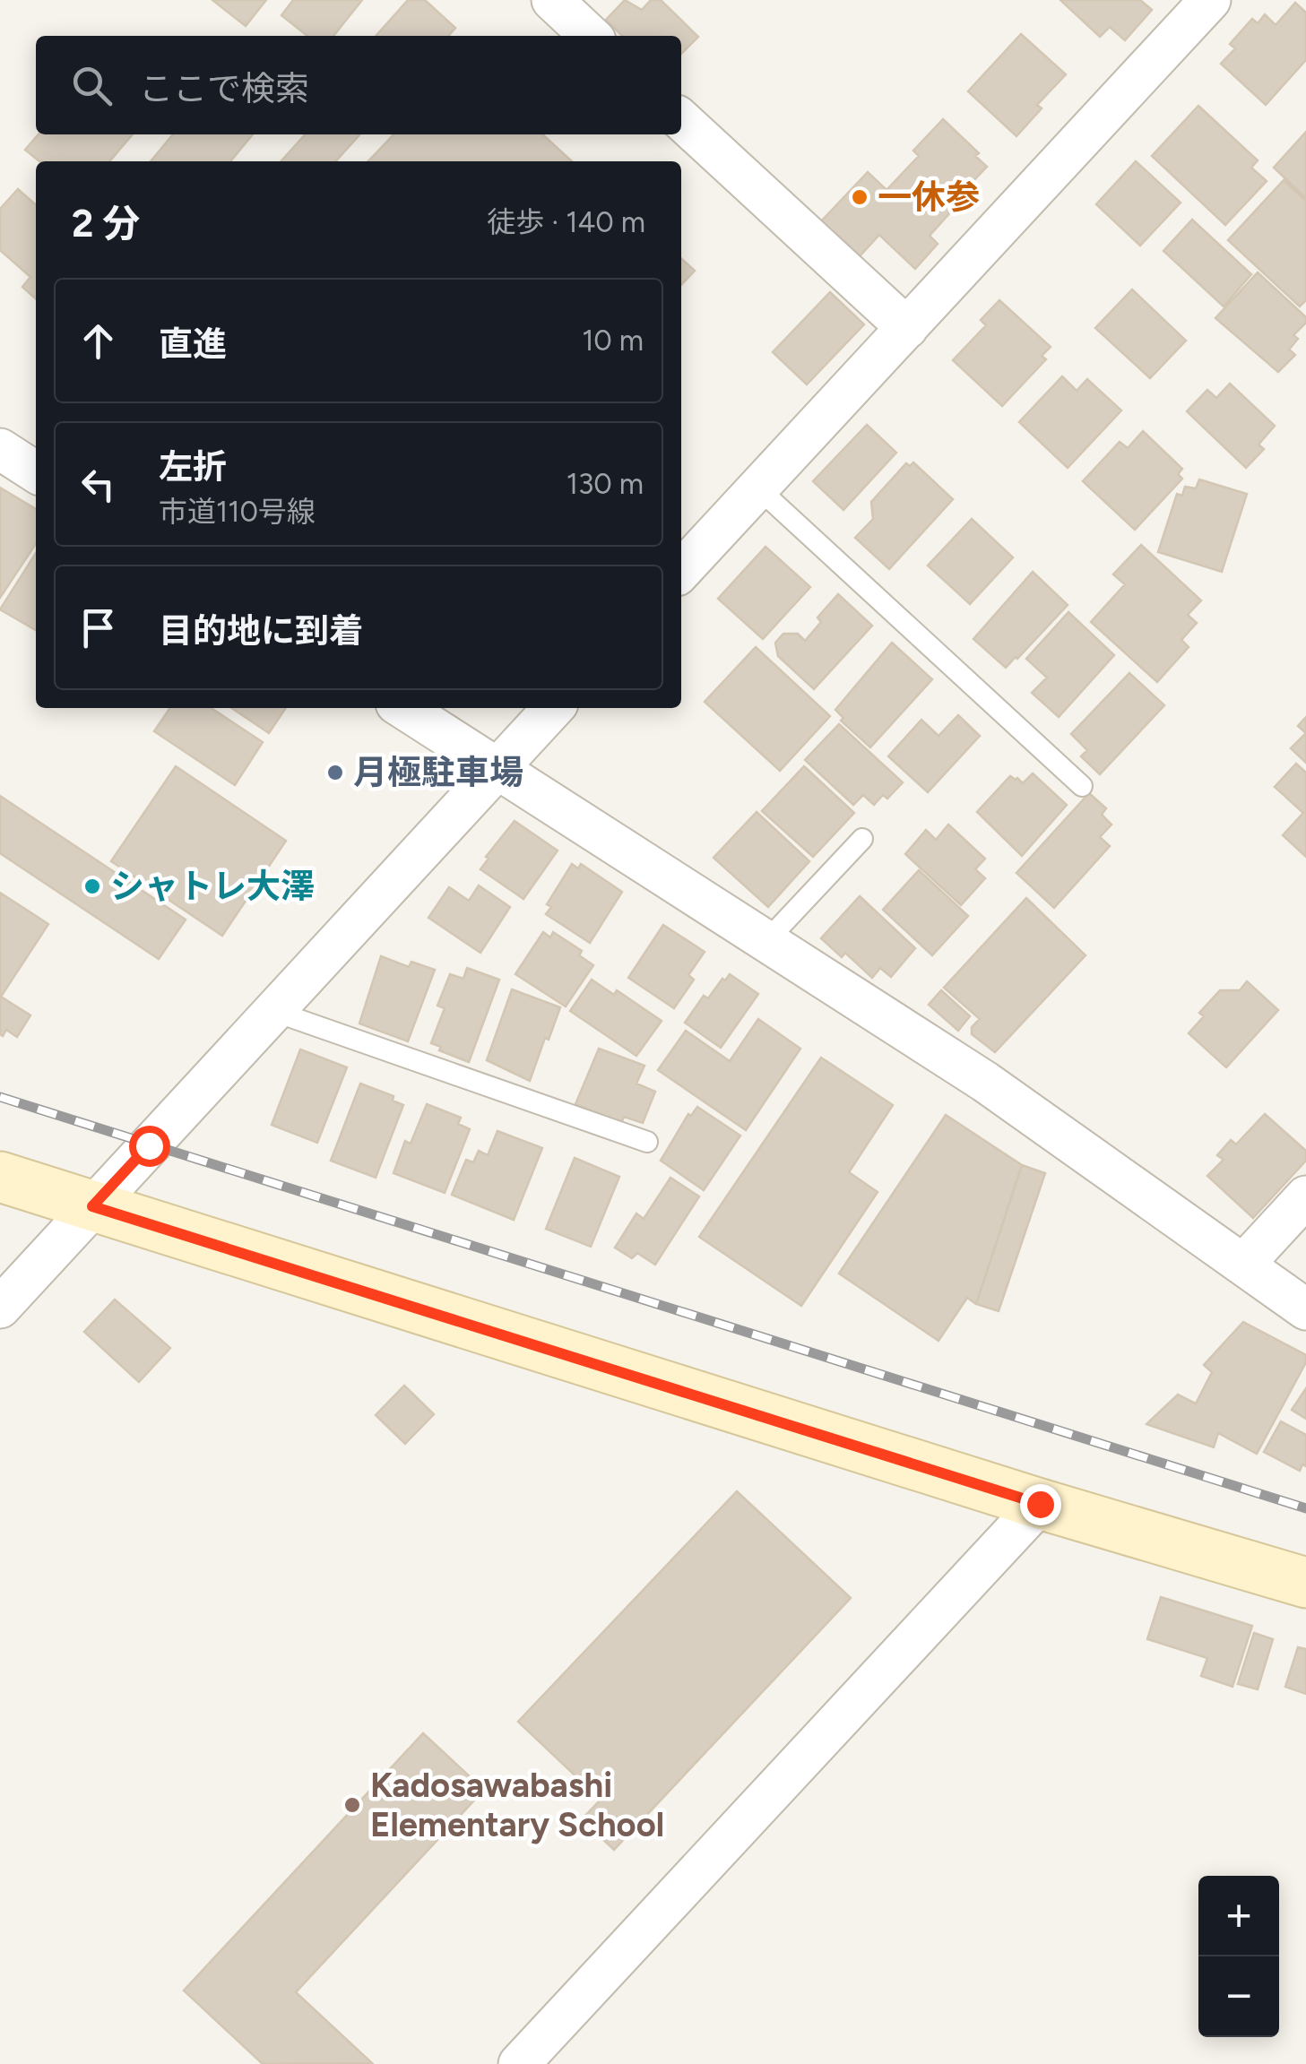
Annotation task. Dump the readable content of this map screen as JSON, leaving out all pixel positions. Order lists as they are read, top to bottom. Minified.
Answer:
{"places":["一休参","月極駐車場","シャトレ大澤","Kadosawabashi Elementary School"],"page":{"search":"ここで検索","heading":["2 分","徒歩 · 140 m"],"list":[["直進","10 m"],["左折","市道110号線","130 m"],"目的地に到着"],"map_buttons":["+","−"]}}
